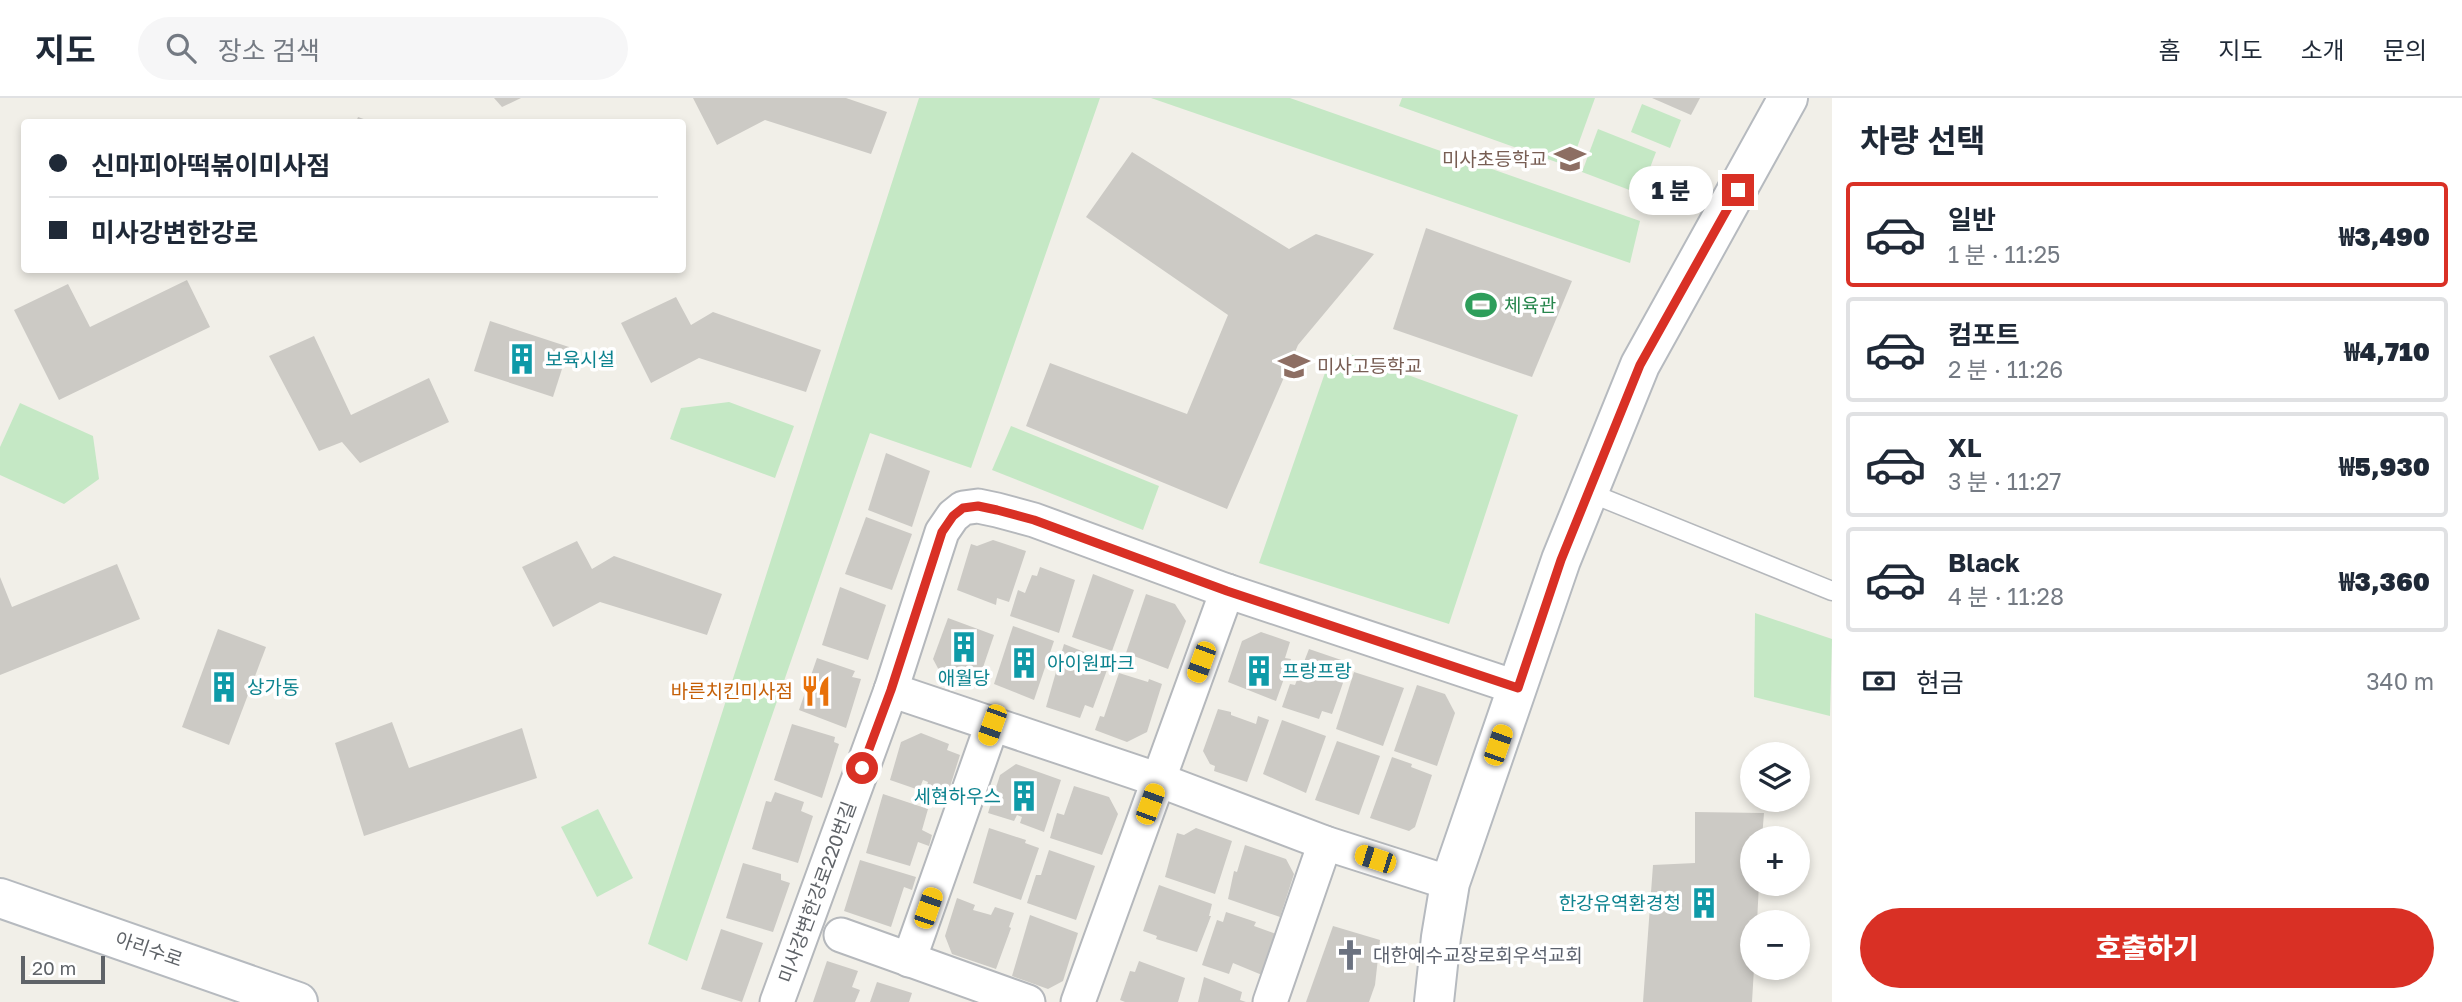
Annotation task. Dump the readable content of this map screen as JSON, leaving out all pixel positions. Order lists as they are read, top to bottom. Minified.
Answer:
{"streets":{"street":["미사강변한강로220번길","아리수로"]},"places":{"school or university":["미사초등학교","미사고등학교"],"sports":["체육관"],"building":["보육시설","애월당","아이원파크","프랑프랑","상가동","세현하우스","한강유역환경청"],"restaurant":["바른치킨미사점"],"church":["대한예수교장로회우석교회"]},"scale_bar":"20 m","page":{"header":"지도","search":"장소 검색","nav":["홈","지도","소개","문의"],"heading":"차량 선택","banner":["신마피아떡볶이미사점","미사강변한강로"],"bubble":"1 분","list":[{"name":"일반","note":"1 분 · 11:25","value":"₩3,490"},{"name":"컴포트","note":"2 분 · 11:26","value":"₩4,710"},{"name":"XL","note":"3 분 · 11:27","value":"₩5,930"},{"name":"Black","note":"4 분 · 11:28","value":"₩3,360"}],"pay":["현금","340 m"],"map_buttons":["+","−"],"buttons":"호출하기","scale":"20 m"}}
